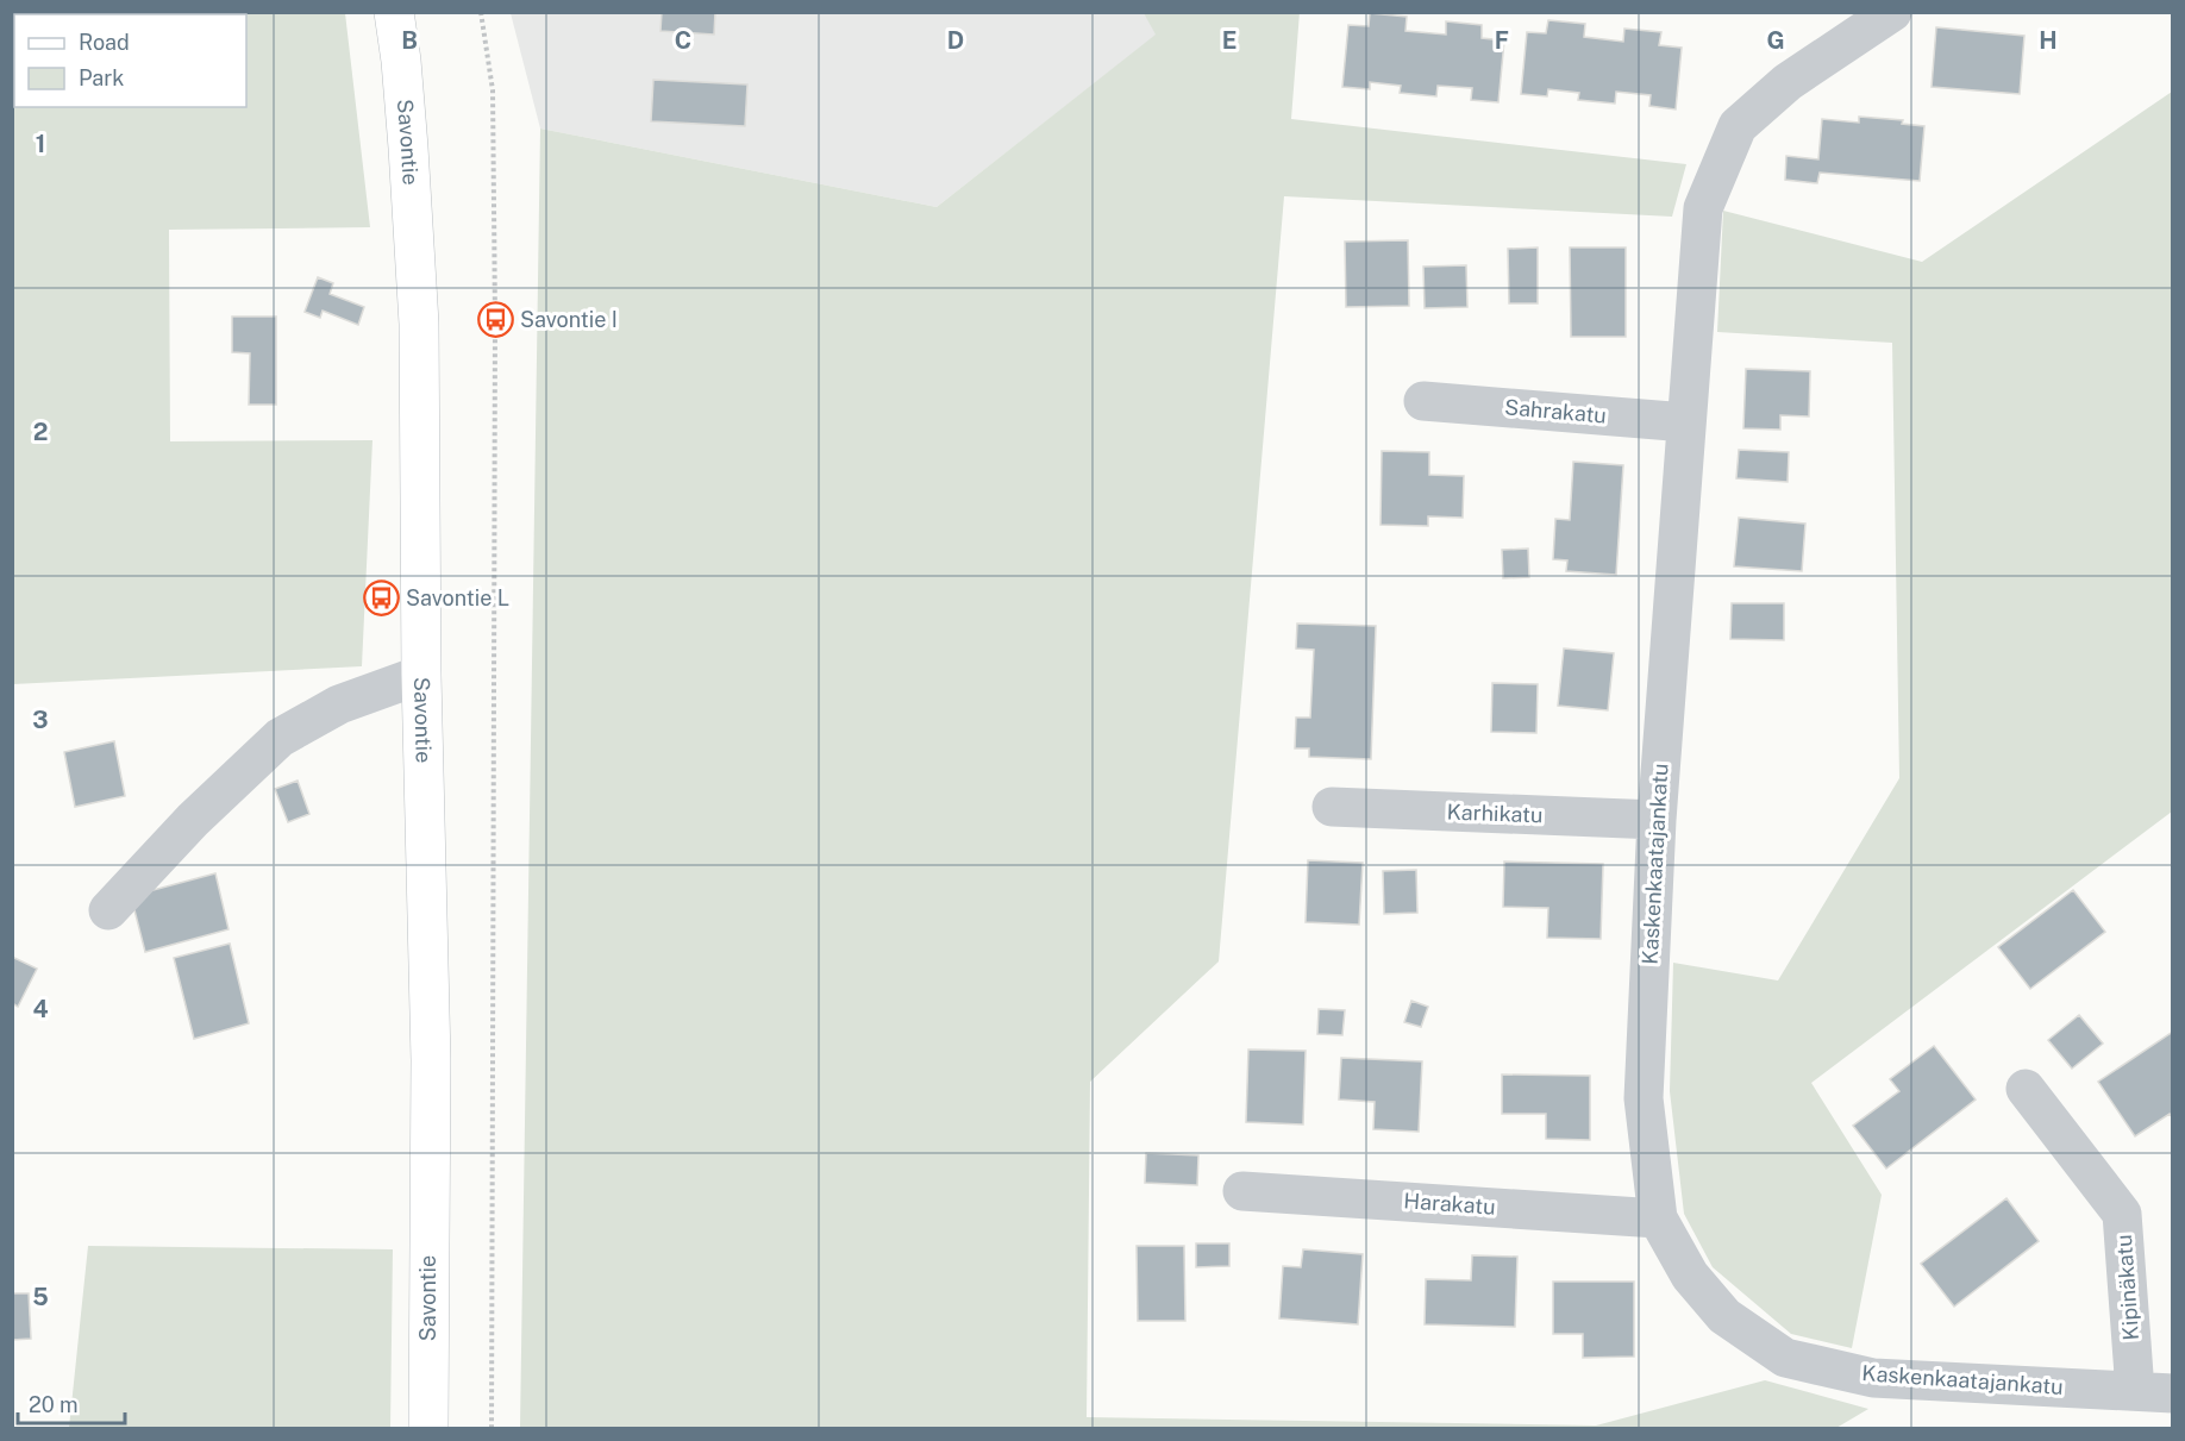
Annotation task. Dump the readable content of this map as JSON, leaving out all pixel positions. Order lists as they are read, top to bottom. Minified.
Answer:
{"streets":{"main road":["Savontie"],"street":["Sahrakatu","Karhikatu","Kaskenkaatajankatu","Harakatu","Kipinäkatu"]},"crossings":[["Sahrakatu","Kaskenkaatajankatu"],["Karhikatu","Kaskenkaatajankatu"],["Kaskenkaatajankatu","Harakatu"],["Kaskenkaatajankatu","Kipinäkatu"]],"places":{"bus stop":["Savontie I","Savontie L"]},"legend":["Road","Park"],"scale_bar":"20 m","grid":{"columns":["B","C","D","E","F","G","H"],"rows":["1","2","3","4","5"]}}
